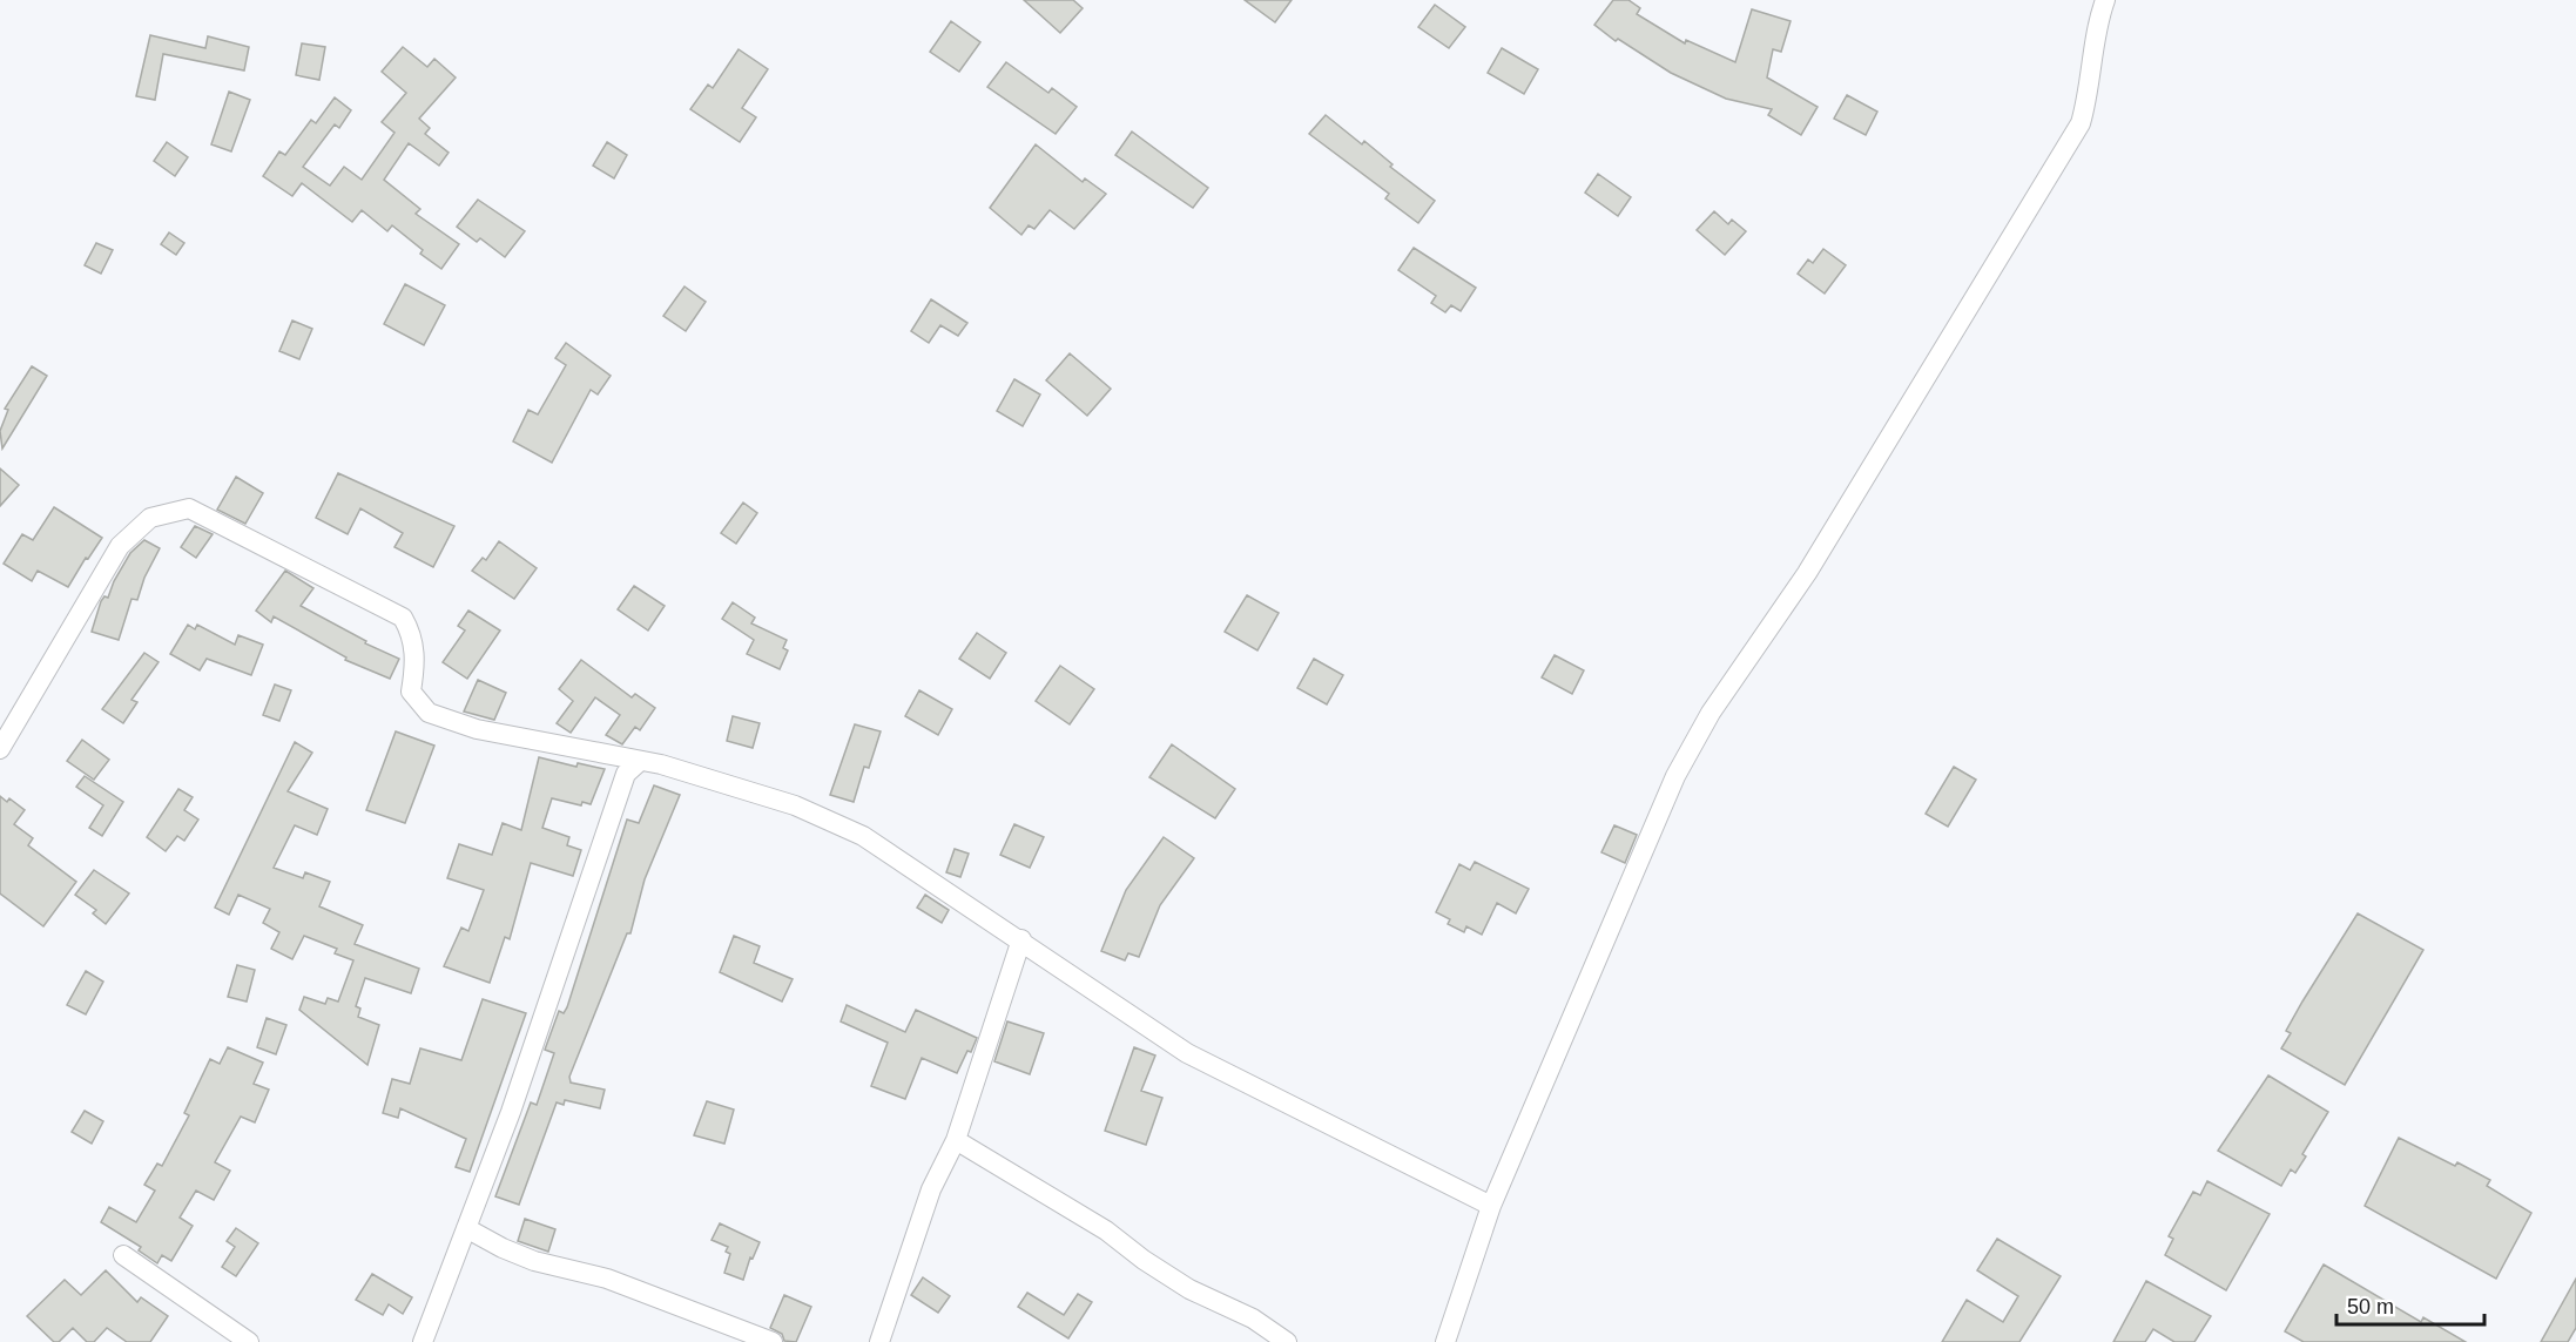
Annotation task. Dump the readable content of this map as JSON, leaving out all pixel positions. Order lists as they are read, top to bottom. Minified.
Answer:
{"scale_bar":"50 m"}
